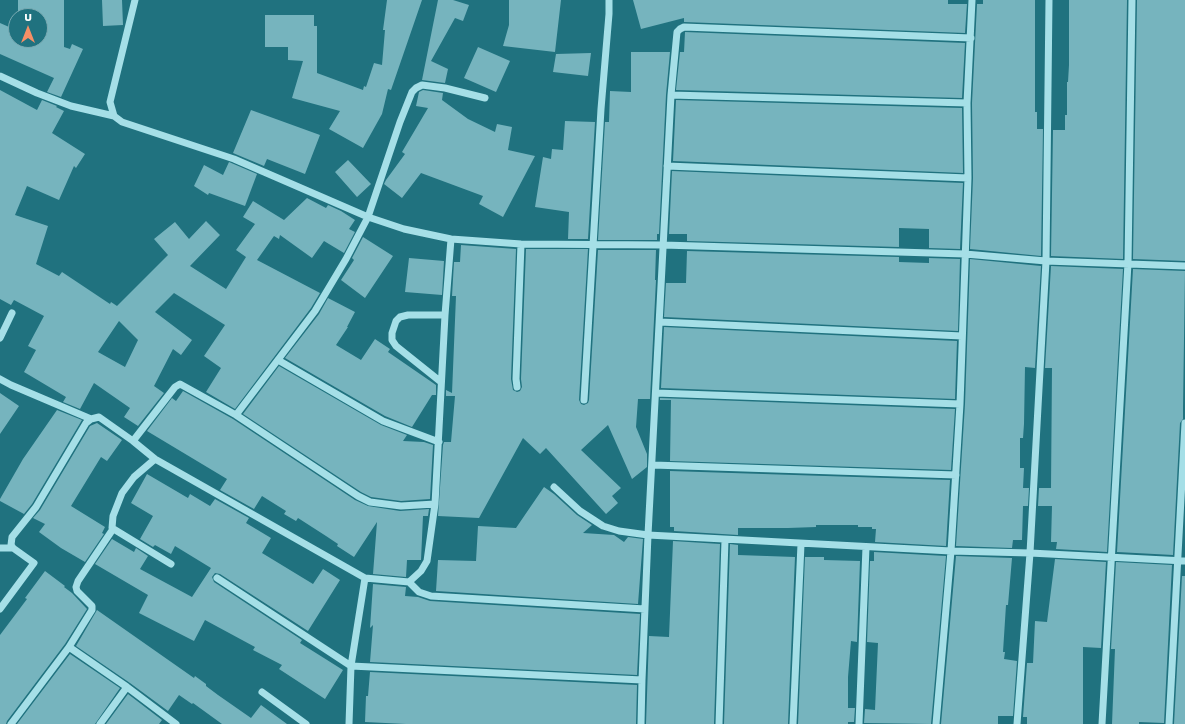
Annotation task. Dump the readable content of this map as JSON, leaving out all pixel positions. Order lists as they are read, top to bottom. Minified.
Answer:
{"north":"top"}
